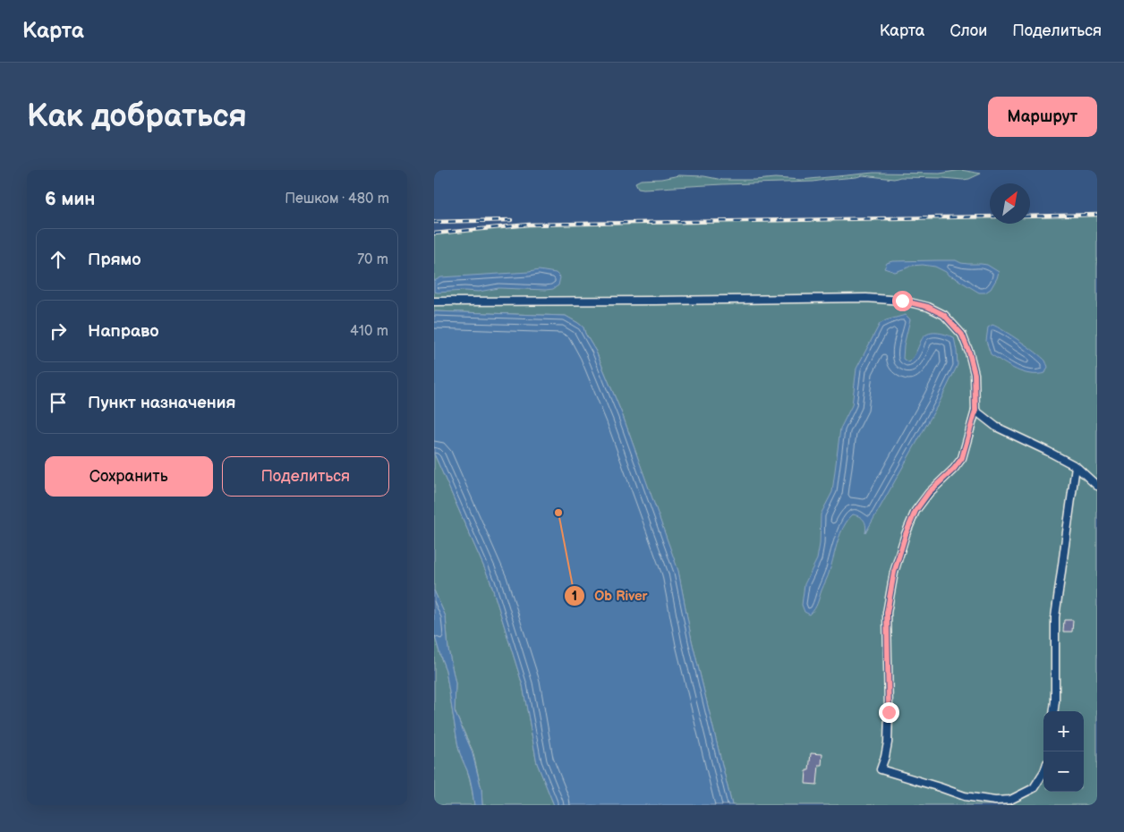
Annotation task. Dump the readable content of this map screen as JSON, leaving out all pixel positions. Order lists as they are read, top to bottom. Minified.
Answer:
{"places":["Ob River"],"north":"top right","page":{"header":"Карта","nav":["Карта","Слои","Поделиться"],"buttons":["Маршрут",["Сохранить","Поделиться"]],"title":"Как добраться","heading":["6 мин","Пешком · 480 m"],"list":[["Прямо","70 m"],["Направо","410 m"],"Пункт назначения"],"map_buttons":["+","−"]}}
